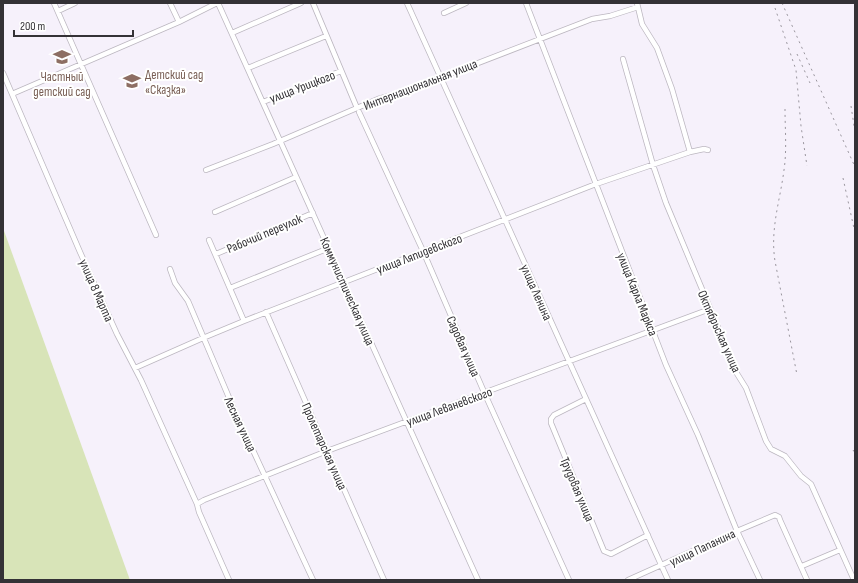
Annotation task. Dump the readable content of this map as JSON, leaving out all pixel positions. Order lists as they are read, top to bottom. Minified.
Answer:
{"streets":{"street":["Интернациональная улица","улица Урицкого","Рабочий переулок","улица Ляпидевского","улица 8 Марта","Коммунистическая улица","улица Ленина","улица Карла Маркса","Октябрьская улица","Садовая улица","улица Леваневского","Лесная улица","Пролетарская улица","Трудовая улица","улица Папанина"]},"crossings":[["Интернациональная улица","Коммунистическая улица"],["Интернациональная улица","улица Ленина"],["Интернациональная улица","улица Карла Маркса"],["Интернациональная улица","Садовая улица"],["улица Урицкого","Коммунистическая улица"],["улица Урицкого","Садовая улица"],["Рабочий переулок","Коммунистическая улица"],["улица Ляпидевского","улица 8 Марта"],["улица Ляпидевского","Коммунистическая улица"],["улица Ляпидевского","улица Ленина"],["улица Ляпидевского","улица Карла Маркса"],["улица Ляпидевского","Октябрьская улица"],["улица Ляпидевского","Садовая улица"],["улица Ляпидевского","Лесная улица"],["улица Ляпидевского","Пролетарская улица"],["улица 8 Марта","улица Леваневского"],["Коммунистическая улица","улица Леваневского"],["улица Ленина","улица Леваневского"],["улица Ленина","Трудовая улица"],["улица Ленина","улица Папанина"],["улица Карла Маркса","улица Леваневского"],["улица Карла Маркса","улица Папанина"],["Октябрьская улица","улица Леваневского"],["Садовая улица","улица Леваневского"],["улица Леваневского","Лесная улица"],["улица Леваневского","Пролетарская улица"]],"places":{"school or university":["Частный детский сад","Детский сад «Сказка»"]},"scale_bar":"200 m"}
